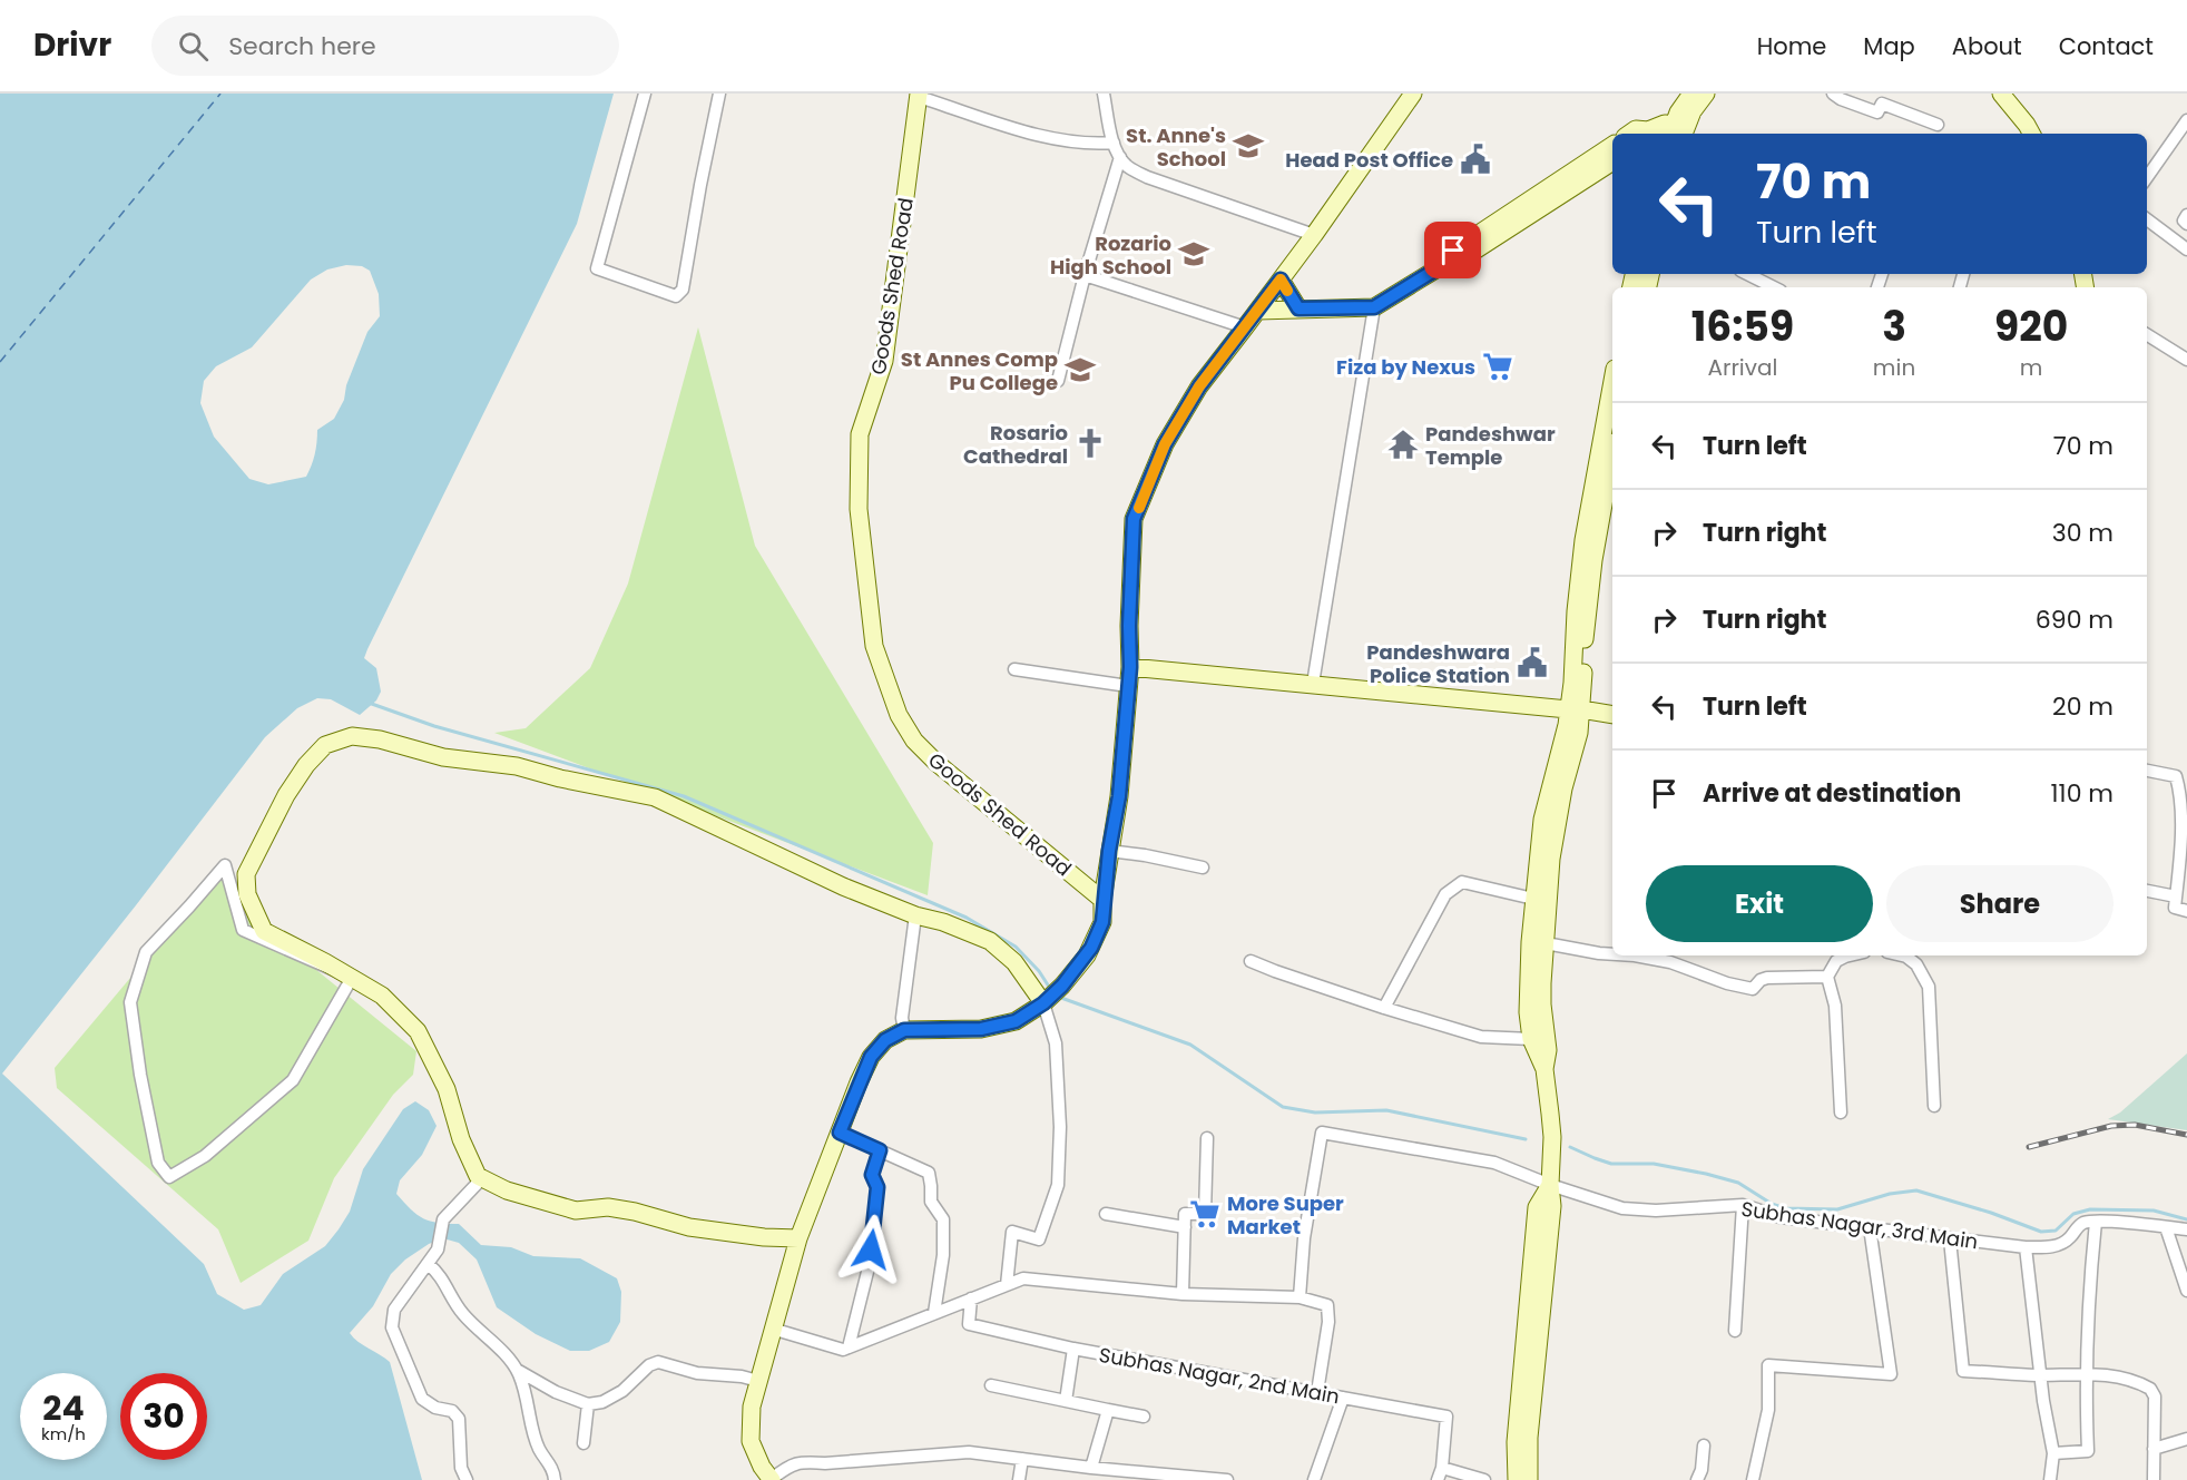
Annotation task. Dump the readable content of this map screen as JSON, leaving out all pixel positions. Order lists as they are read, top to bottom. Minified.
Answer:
{"streets":{"street":["Goods Shed Road","Subhas Nagar, 3rd Main","Subhas Nagar, 2nd Main"]},"places":{"school or university":["St. Anne's School","Rozario High School","St Annes Comp Pu College"],"public building":["Head Post Office","Pandeshwara Police Station"],"supermarket":["Fiza by Nexus","More Super Market"],"church":["Rosario Cathedral"],"temple":["Pandeshwar Temple"]},"page":{"header":"Drivr","search":"Search here","nav":["Home","Map","About","Contact"],"turn":["70 m","Turn left"],"eta":["16:59","Arrival","3","min","920","m"],"list":[{"name":"Turn left","value":"70 m"},{"name":"Turn right","value":"30 m"},{"name":"Turn right","value":"690 m"},{"name":"Turn left","value":"20 m"},{"name":"Arrive at destination","value":"110 m"}],"buttons":["Exit","Share"],"speed":"24 km/h","limit":"30"}}
